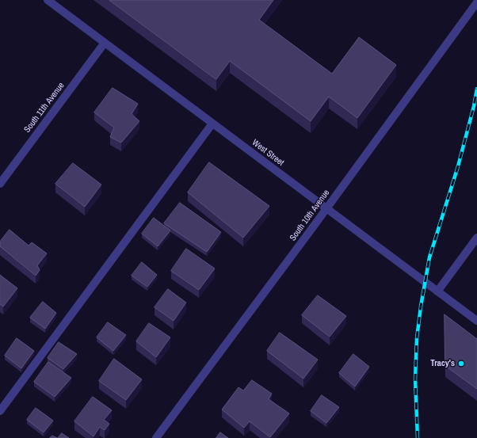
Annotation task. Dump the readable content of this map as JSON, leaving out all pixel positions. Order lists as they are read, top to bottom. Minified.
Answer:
{"streets":{"street":["South 11th Avenue","West Street","South 10th Avenue"]},"crossings":[["South 11th Avenue","West Street"],["West Street","South 10th Avenue"]],"places":["Tracy's"]}
